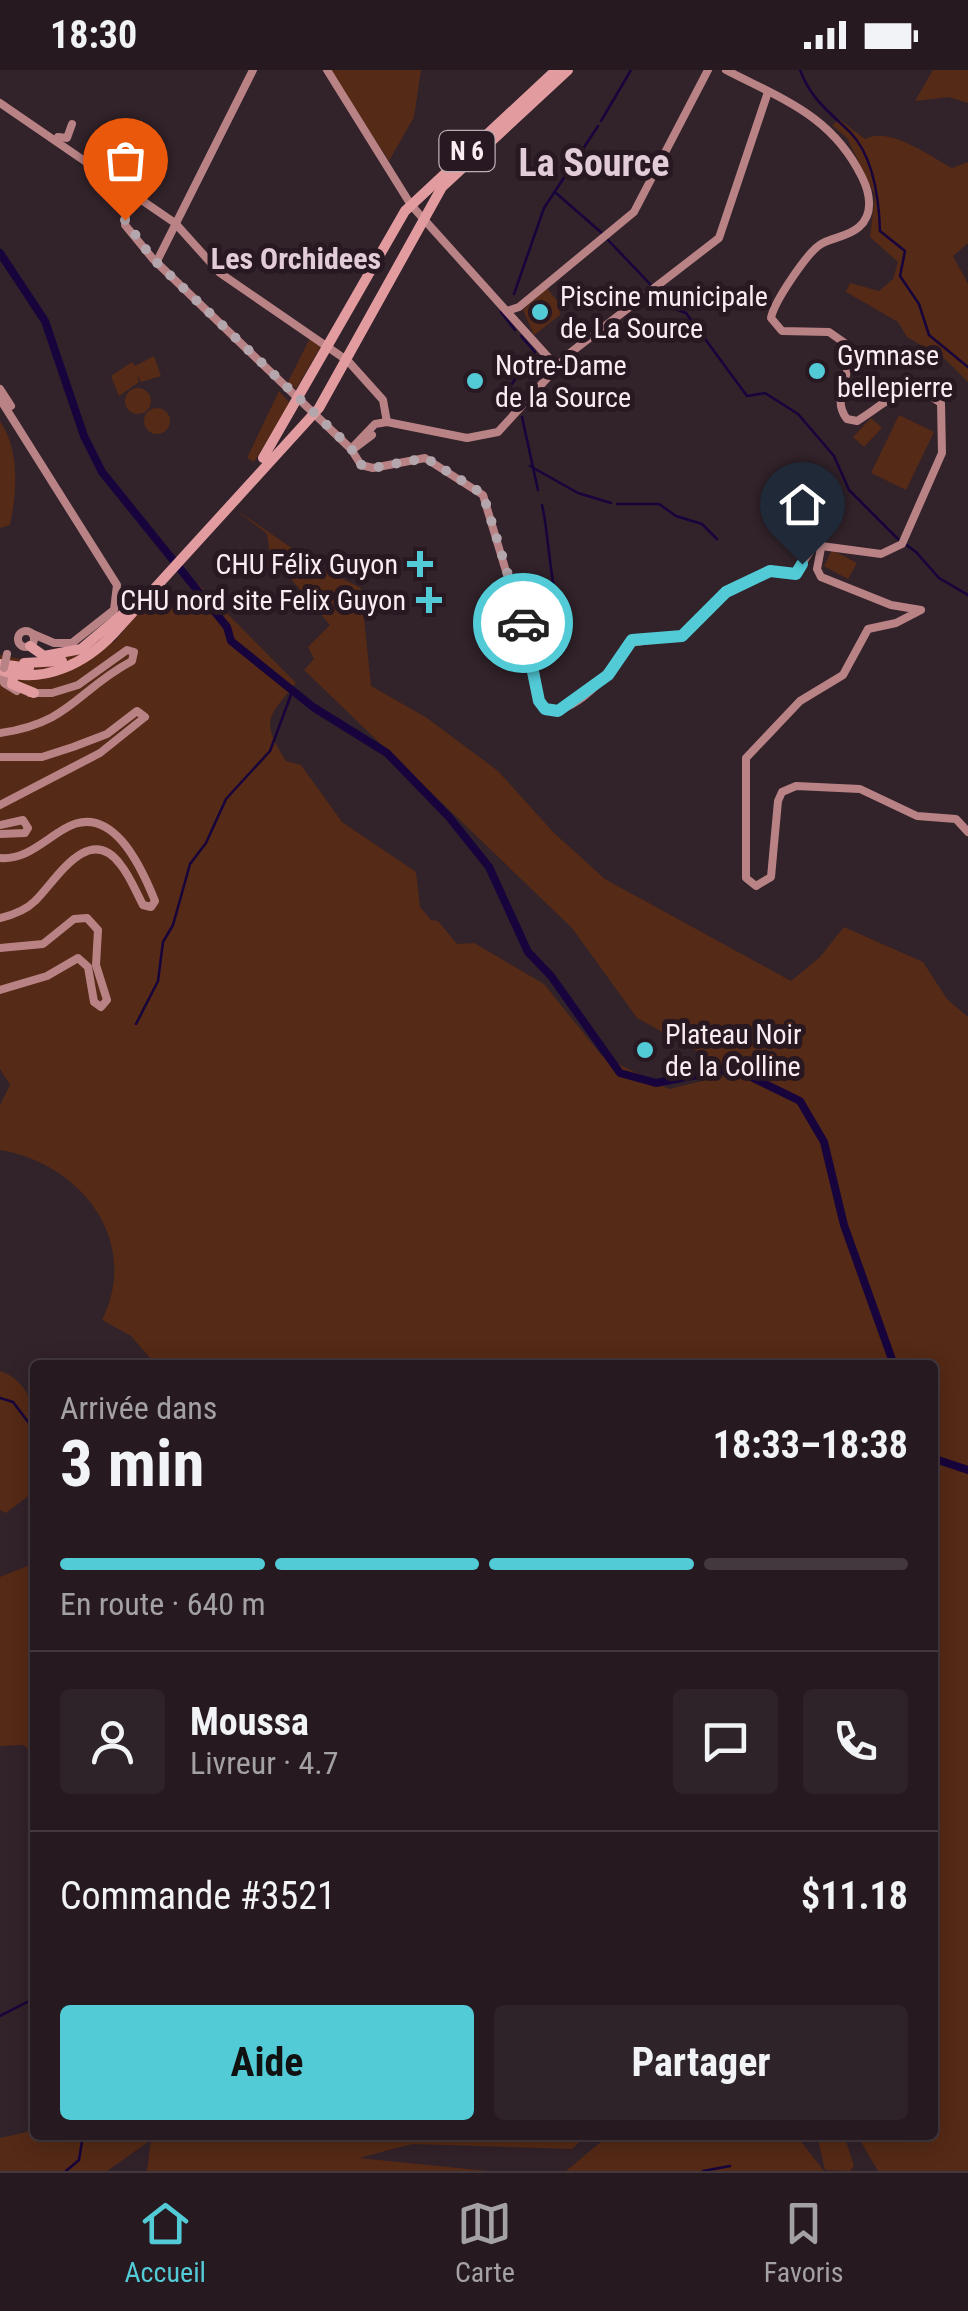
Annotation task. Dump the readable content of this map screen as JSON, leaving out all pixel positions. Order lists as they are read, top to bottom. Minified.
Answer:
{"streets":{"main road":["N 6"]},"districts":["La Source","Les Orchidees"],"places":{"other":["Piscine municipale de La Source","Gymnase bellepierre","Notre-Dame de la Source","Plateau Noir de la Colline"],"health":["CHU Félix Guyon","CHU nord site Felix Guyon"]},"page":{"status":"18:30","heading":["3 min","Arrivée dans","18:33–18:38"],"panel":["Moussa","Livreur · 4.7","Commande #3521","$11.18"],"bar":"En route · 640 m","buttons":["Aide","Partager"],"tabs":["Accueil","Carte","Favoris"]}}
